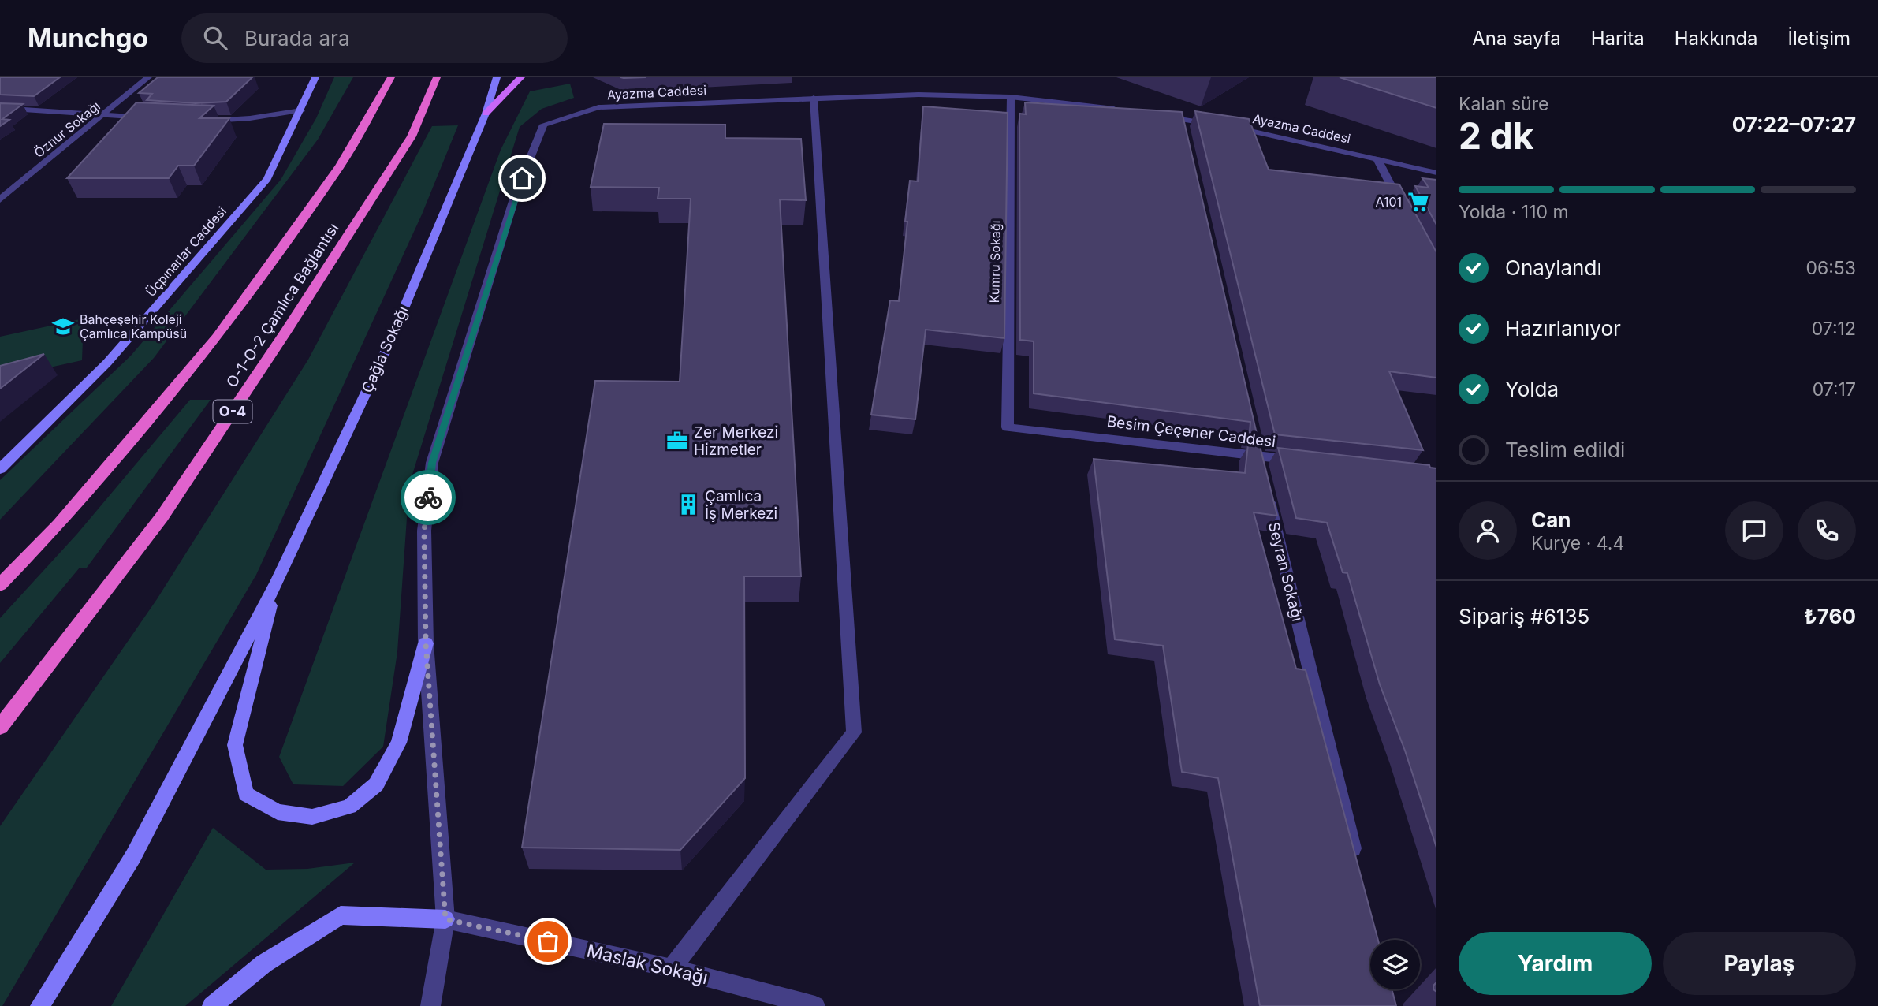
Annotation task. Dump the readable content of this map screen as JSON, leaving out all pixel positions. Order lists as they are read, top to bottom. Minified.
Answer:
{"streets":{"highway":["O-1-O-2 Çamlıca Bağlantısı","O-4"],"main road":["Üçpınarlar Caddesi","Çağla Sokağı"],"street":["Ayazma Caddesi","Öznur Sokağı","Kumru Sokağı","Besim Çeçener Caddesi","Seyran Sokağı","Maslak Sokağı"]},"crossings":[["Ayazma Caddesi","Kumru Sokağı"],["Kumru Sokağı","Besim Çeçener Caddesi"]],"places":{"supermarket":["A101"],"school or university":["Bahçeşehir Koleji Çamlıca Kampüsü"],"office":["Zer Merkezi Hizmetler"],"building":["Çamlıca İş Merkezi"]},"page":{"header":"Munchgo","search":"Burada ara","nav":["Ana sayfa","Harita","Hakkında","İletişim"],"heading":["2 dk","Kalan süre","07:22–07:27"],"panel":["Can","Kurye · 4.4","Sipariş #6135","₺760"],"bar":"Yolda · 110 m","list":[["Onaylandı","06:53"],["Hazırlanıyor","07:12"],["Yolda","07:17"],"Teslim edildi"],"buttons":["Yardım","Paylaş"]}}
